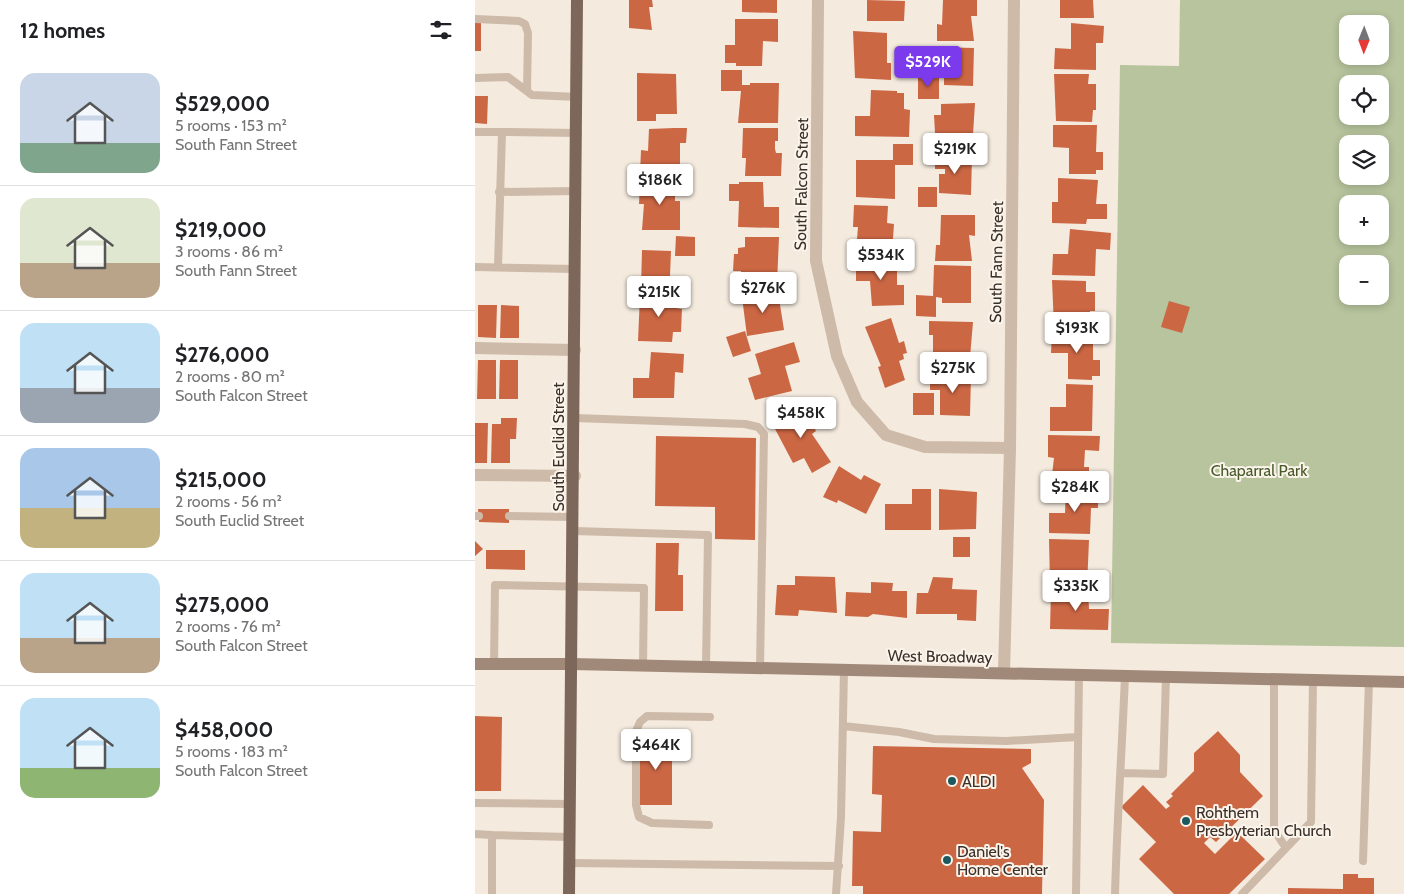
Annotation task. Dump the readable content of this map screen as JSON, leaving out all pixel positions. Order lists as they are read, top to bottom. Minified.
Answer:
{"streets":{"main road":["South Euclid Street","West Broadway"],"street":["South Falcon Street","South Fann Street"]},"crossings":[["South Falcon Street","South Fann Street"],["South Fann Street","West Broadway"],["South Euclid Street","West Broadway"]],"parks":["Chaparral Park"],"places":["ALDI","Rohthem Presbyterian Church","Daniel's Home Center"],"north":"bottom","page":{"heading":"12 homes","map_buttons":["+","−"],"price":["$529K","$219K","$186K","$534K","$276K","$215K","$193K","$275K","$458K","$284K","$335K","$464K"],"list":[{"name":"$529,000","note":"5 rooms · 153 m² · South Fann Street"},{"name":"$219,000","note":"3 rooms · 86 m² · South Fann Street"},{"name":"$276,000","note":"2 rooms · 80 m² · South Falcon Street"},{"name":"$215,000","note":"2 rooms · 56 m² · South Euclid Street"},{"name":"$275,000","note":"2 rooms · 76 m² · South Falcon Street"},{"name":"$458,000","note":"5 rooms · 183 m² · South Falcon Street"}]}}
